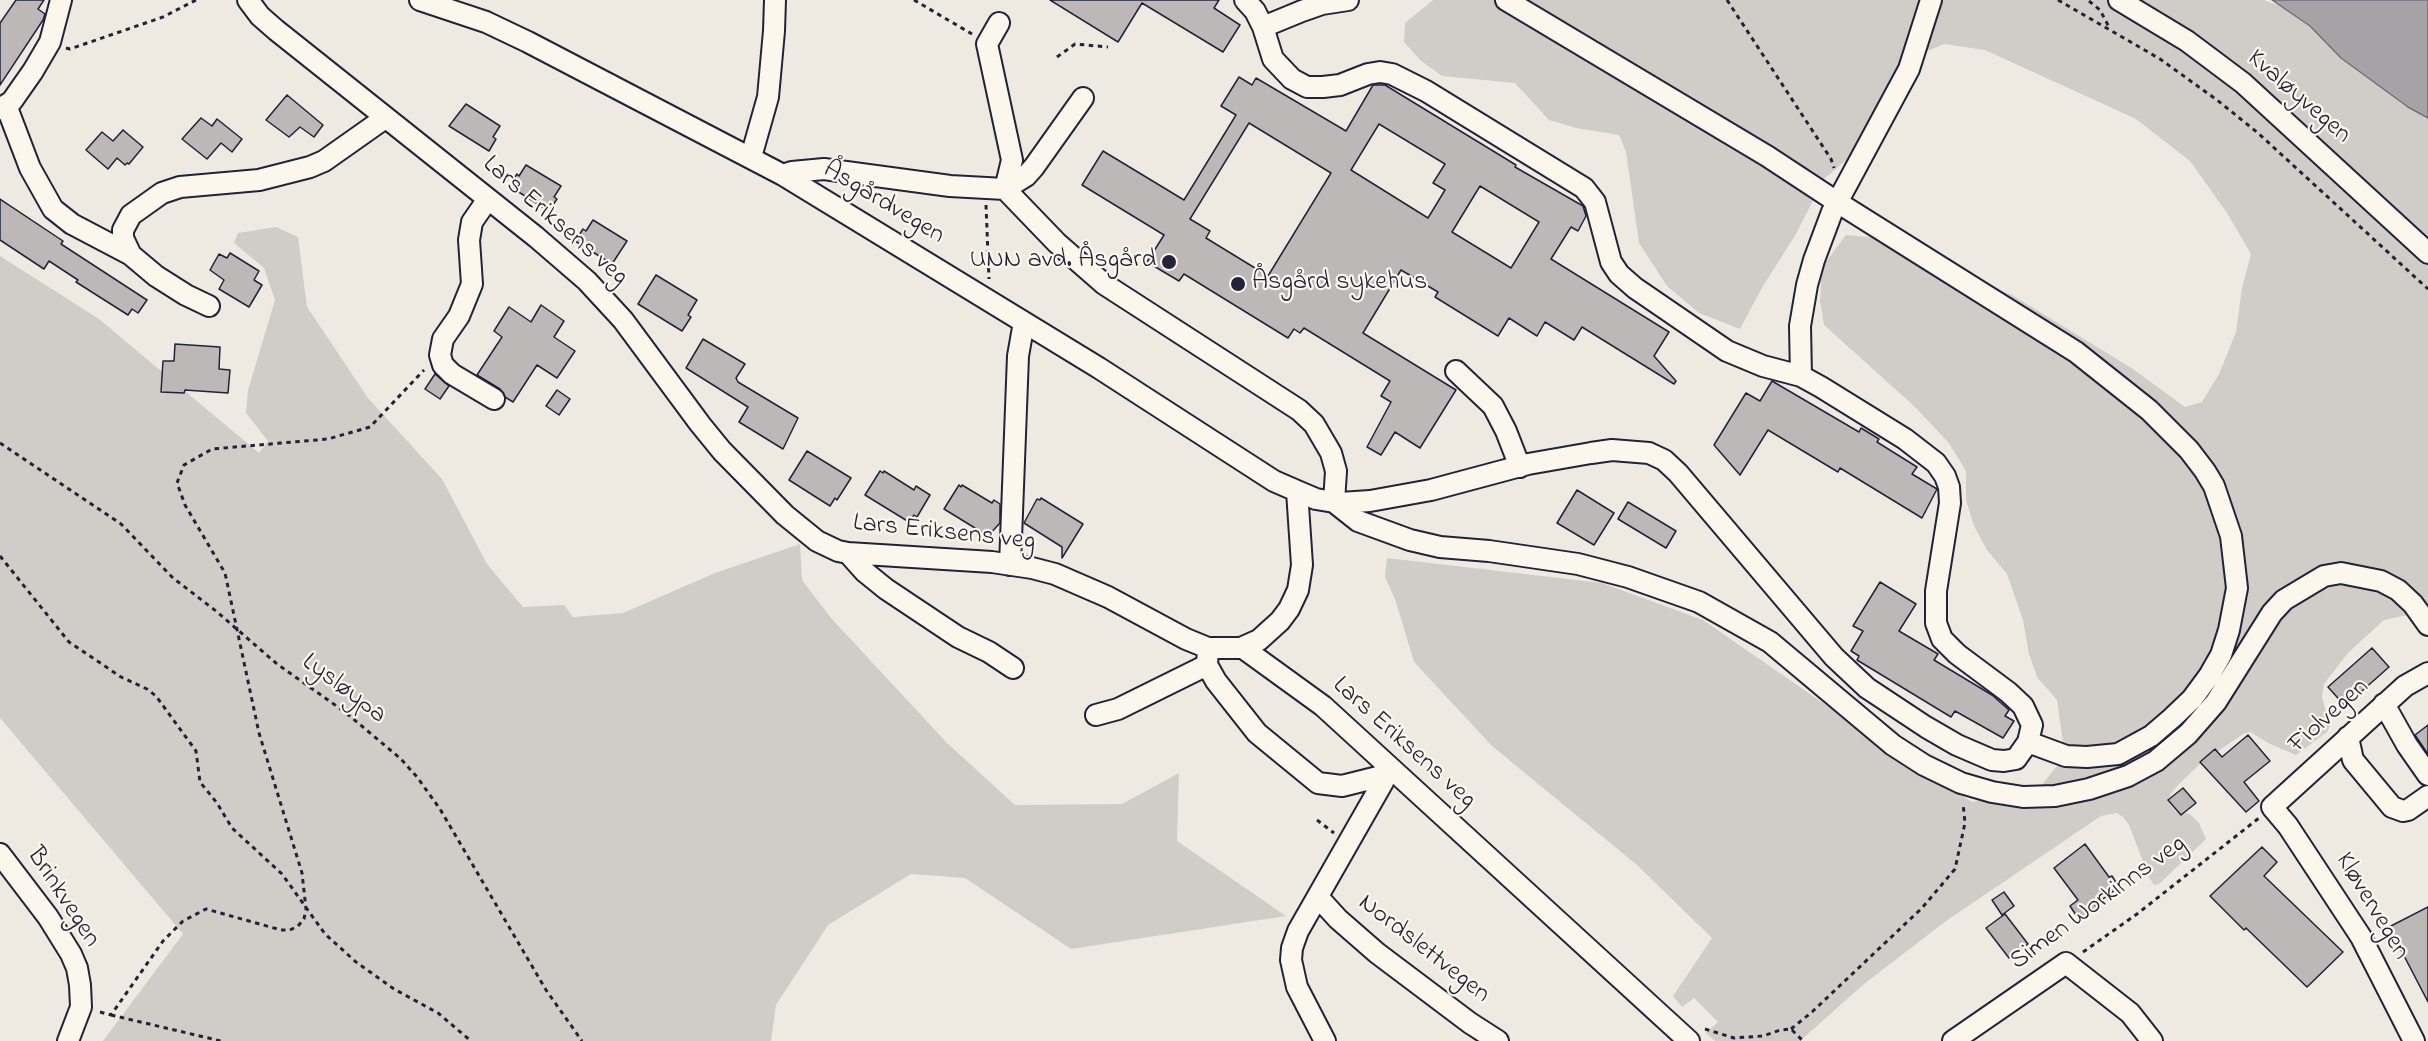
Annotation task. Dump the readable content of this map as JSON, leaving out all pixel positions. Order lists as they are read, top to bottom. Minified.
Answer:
{"streets":{"street":["Kvaløyvegen","Åsgårdvegen","Lars Eriksens veg","Fiolvegen","Brinkvegen","Simen Workinns veg","Kløvervegen","Nordslettvegen"],"path":["Lysløypa"]},"crossings":[["Lars Eriksens veg","Nordslettvegen"],["Fiolvegen","Simen Workinns veg"],["Fiolvegen","Kløvervegen"],["Simen Workinns veg","Kløvervegen"]],"places":["UNN avd. Åsgård","Åsgård sykehus"]}
